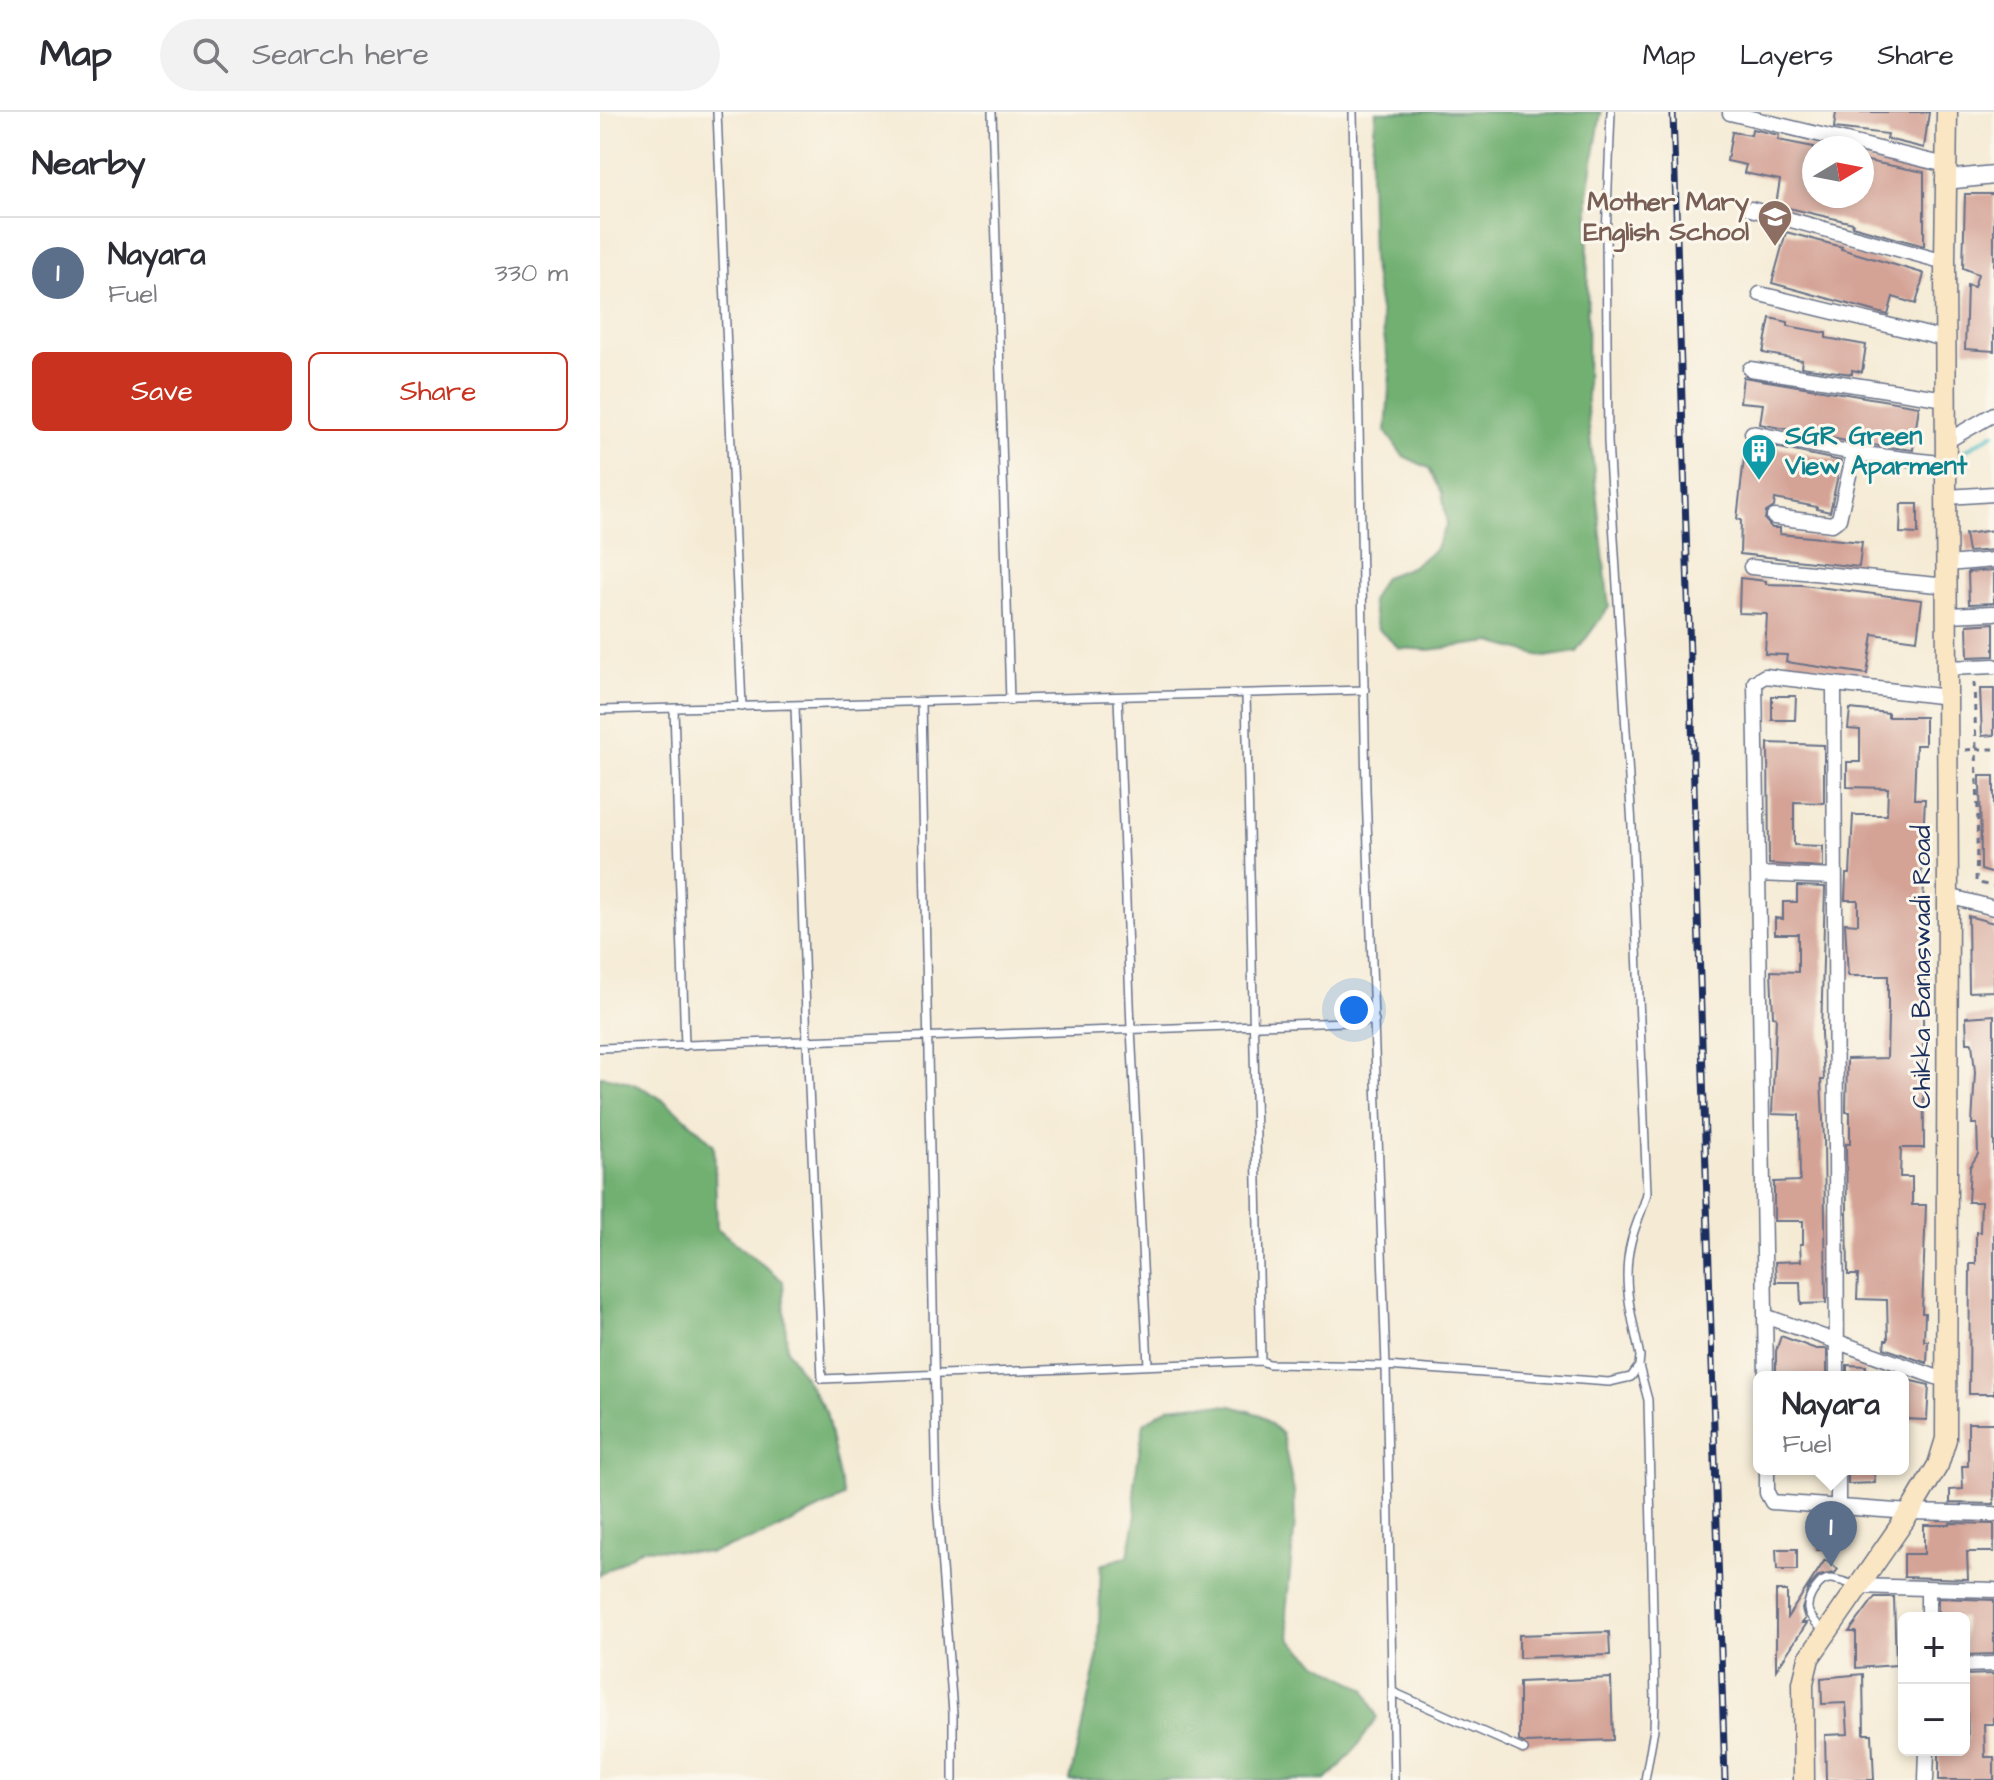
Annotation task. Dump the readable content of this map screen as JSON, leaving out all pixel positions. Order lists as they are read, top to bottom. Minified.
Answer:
{"streets":{"main road":["Chikka Banaswadi Road"]},"places":{"school or university":["Mother Mary English School"],"building":["SGR Green View Aparment"]},"north":"right","page":{"header":"Map","search":"Search here","nav":["Map","Layers","Share"],"heading":"Nearby","list":[{"mark":"1","name":"Nayara","note":"Fuel","value":"330 m"}],"buttons":["Save","Share"],"popup":["Nayara","Fuel"],"pins":"1","map_buttons":["+","−"]}}
